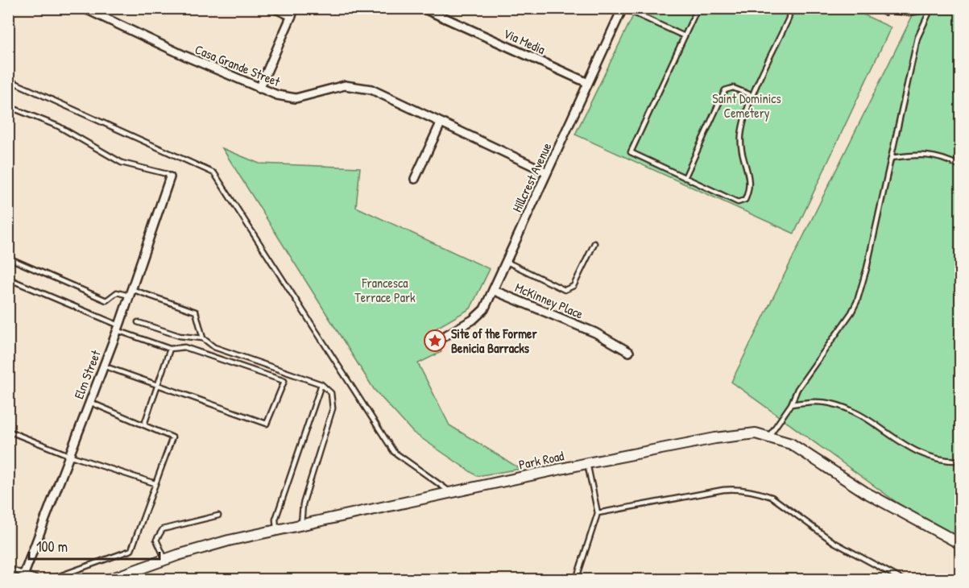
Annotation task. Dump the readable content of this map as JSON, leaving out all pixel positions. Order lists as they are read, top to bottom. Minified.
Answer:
{"streets":{"street":["Via Media","Casa Grande Street","Hillcrest Avenue","McKinney Place","Elm Street","Park Road"]},"crossings":[["Via Media","Hillcrest Avenue"],["Casa Grande Street","Hillcrest Avenue"],["Hillcrest Avenue","McKinney Place"]],"parks":["Saint Dominics Cemetery","Francesca Terrace Park"],"places":{"place":["Site of the Former Benicia Barracks"]},"scale_bar":"100 m"}
